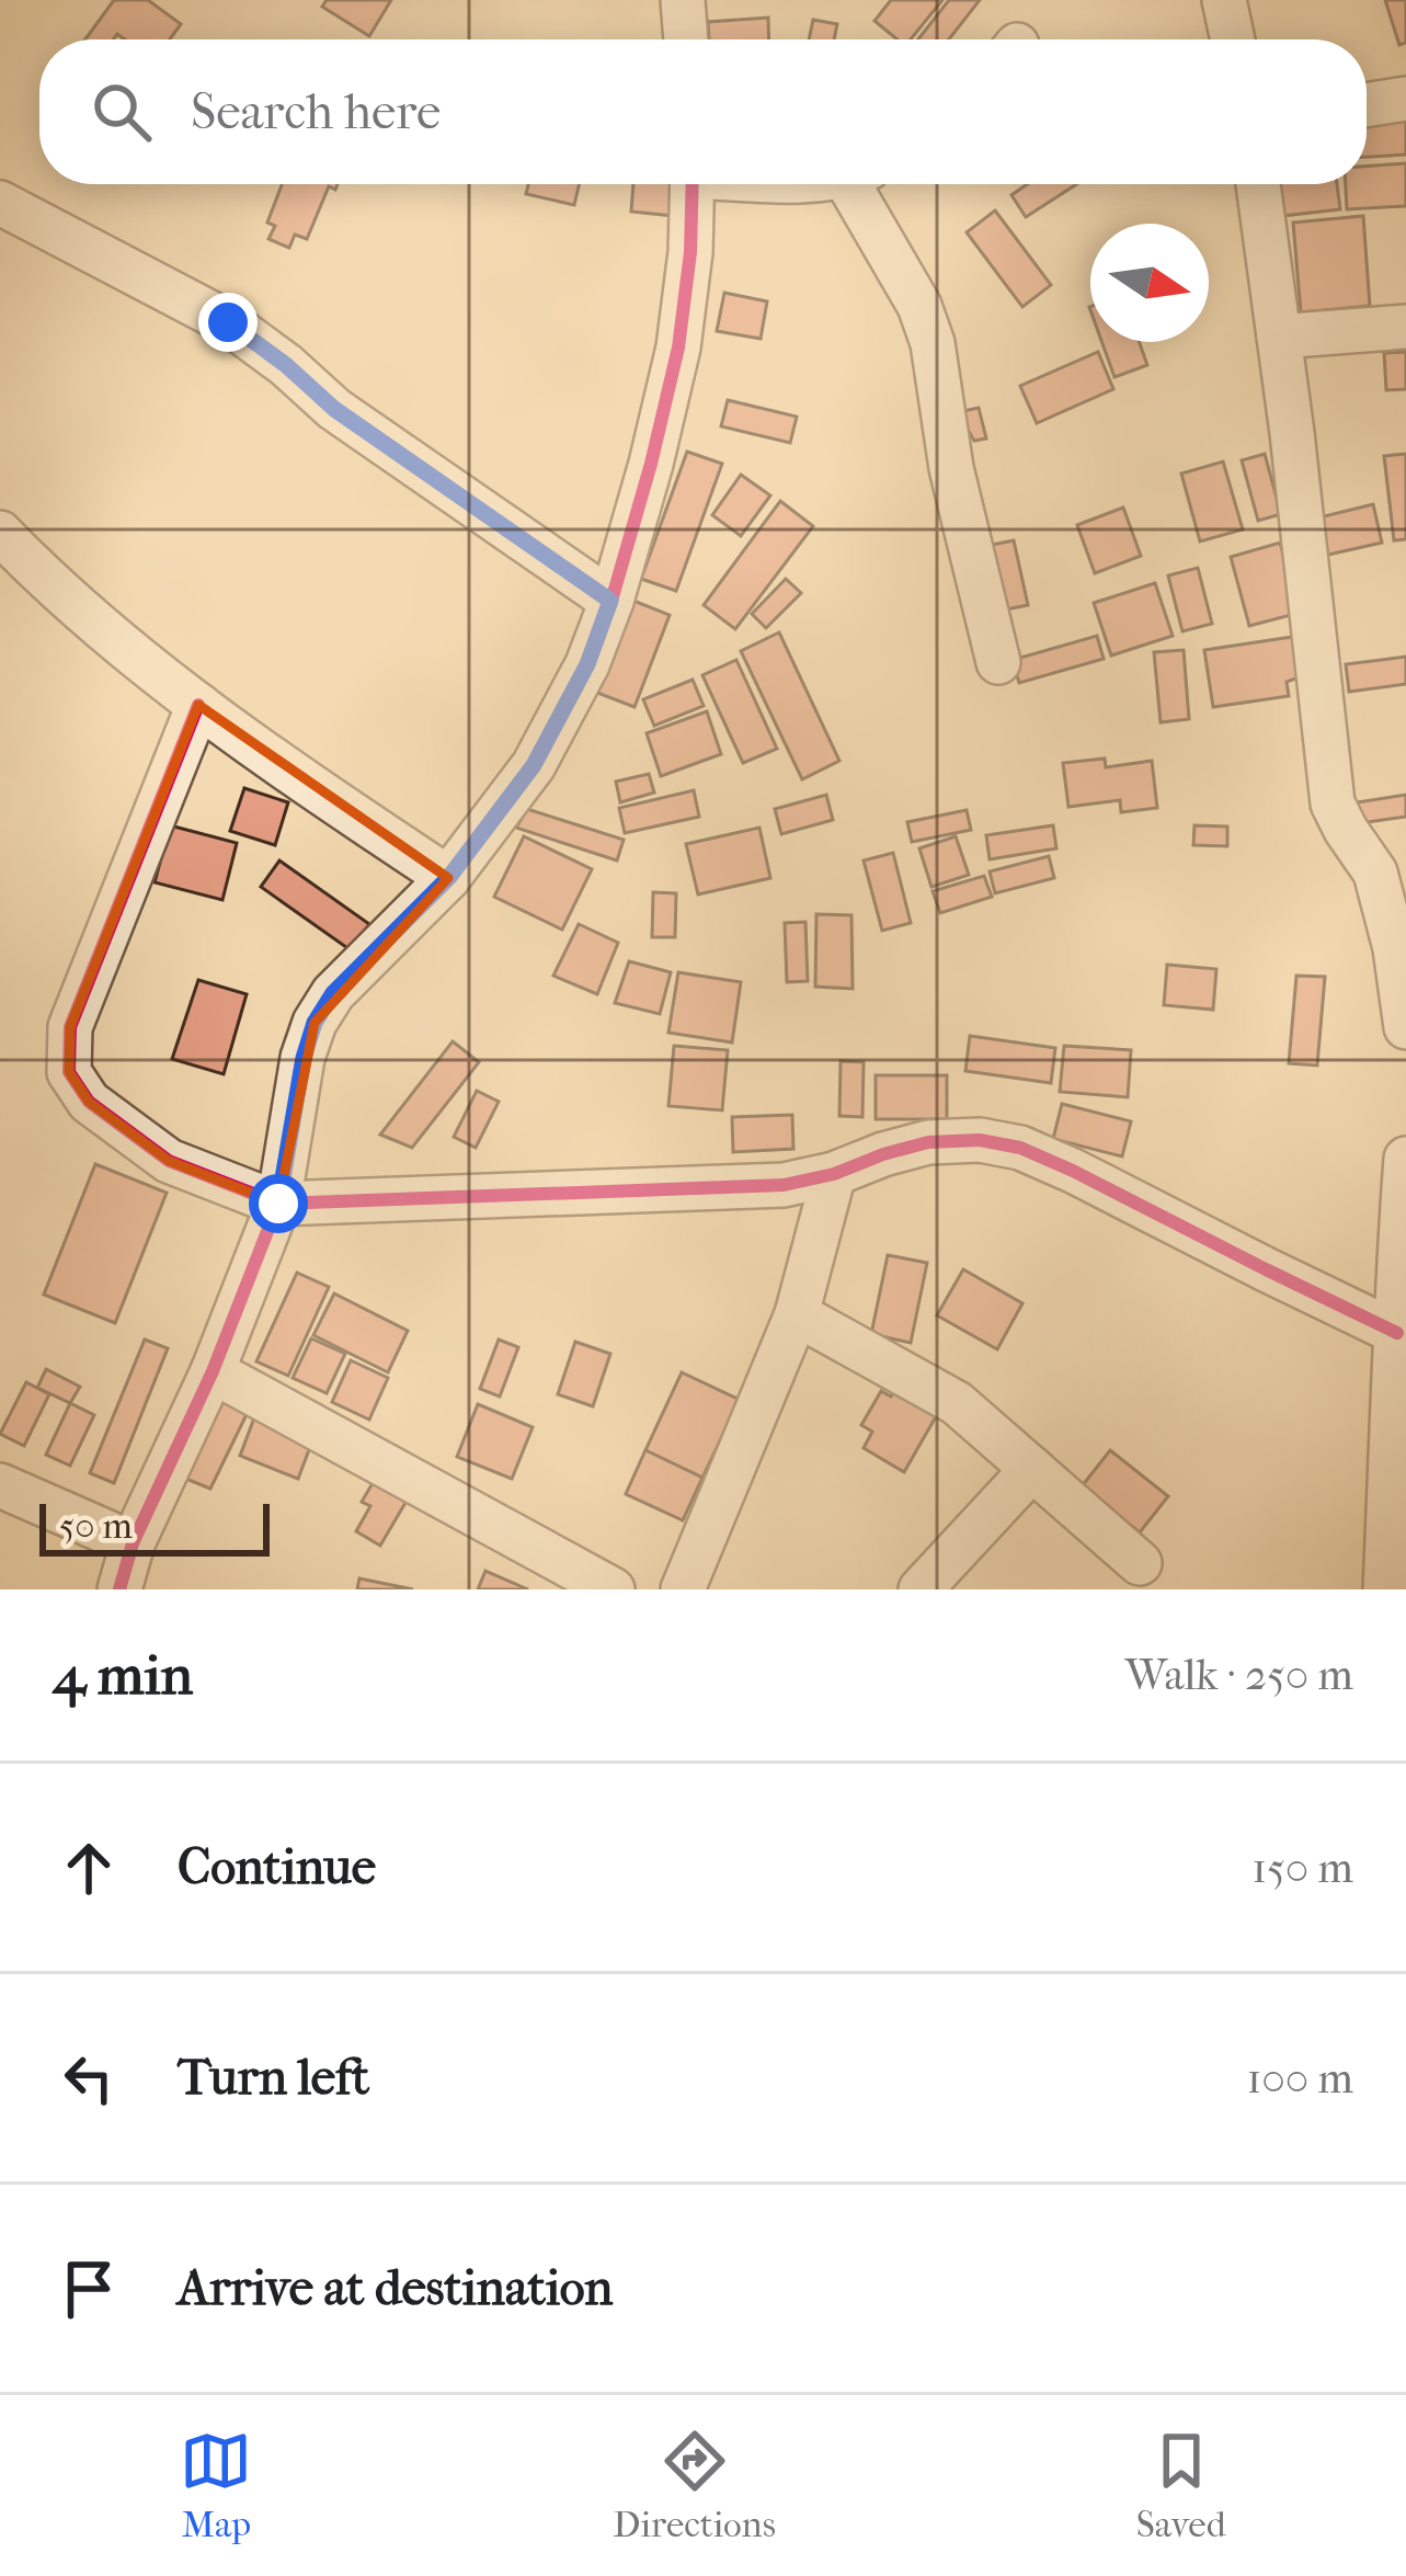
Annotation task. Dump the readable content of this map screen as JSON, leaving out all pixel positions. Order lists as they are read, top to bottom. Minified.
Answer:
{"scale_bar":"50 m","north":"right","page":{"search":"Search here","scale":"50 m","heading":["4 min","Walk · 250 m"],"list":[["Continue","150 m"],["Turn left","100 m"],"Arrive at destination"],"nav":["Map","Directions","Saved"]}}
